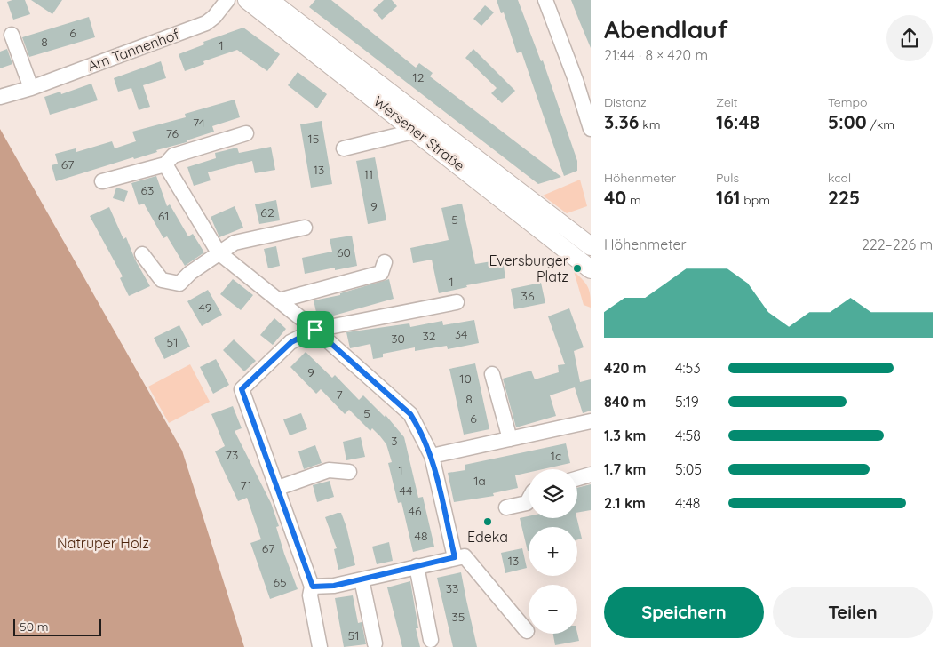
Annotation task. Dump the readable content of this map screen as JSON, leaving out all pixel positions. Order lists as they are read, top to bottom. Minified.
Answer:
{"streets":{"main road":["Wersener Straße"],"street":["Am Tannenhof"]},"parks":["Natruper Holz"],"places":["Eversburger Platz","Edeka"],"house_numbers":["6","8","1","12","74","76","15","67","13","11","63","9","62","61","5","60","1","36","49","34","32","30","51","9","10","7","8","5","6","3","73","1c","1","1a","71","44","46","48","67","13","65","33","35","51"],"scale_bar":"50 m","page":{"heading":["Abendlauf","21:44 · 8 × 420 m"],"stats":[["Distanz","3.36 km"],["Zeit","16:48"],["Tempo","5:00 /km"],["Höhenmeter","40 m"],["Puls","161 bpm"],["kcal","225"]],"chart":["Höhenmeter","222–226 m"],"list":[{"name":"420 m","note":"4:53"},{"name":"840 m","note":"5:19"},{"name":"1.3 km","note":"4:58"},{"name":"1.7 km","note":"5:05"},{"name":"2.1 km","note":"4:48"}],"map_buttons":["+","−"],"buttons":["Speichern","Teilen"],"scale":"50 m"}}
